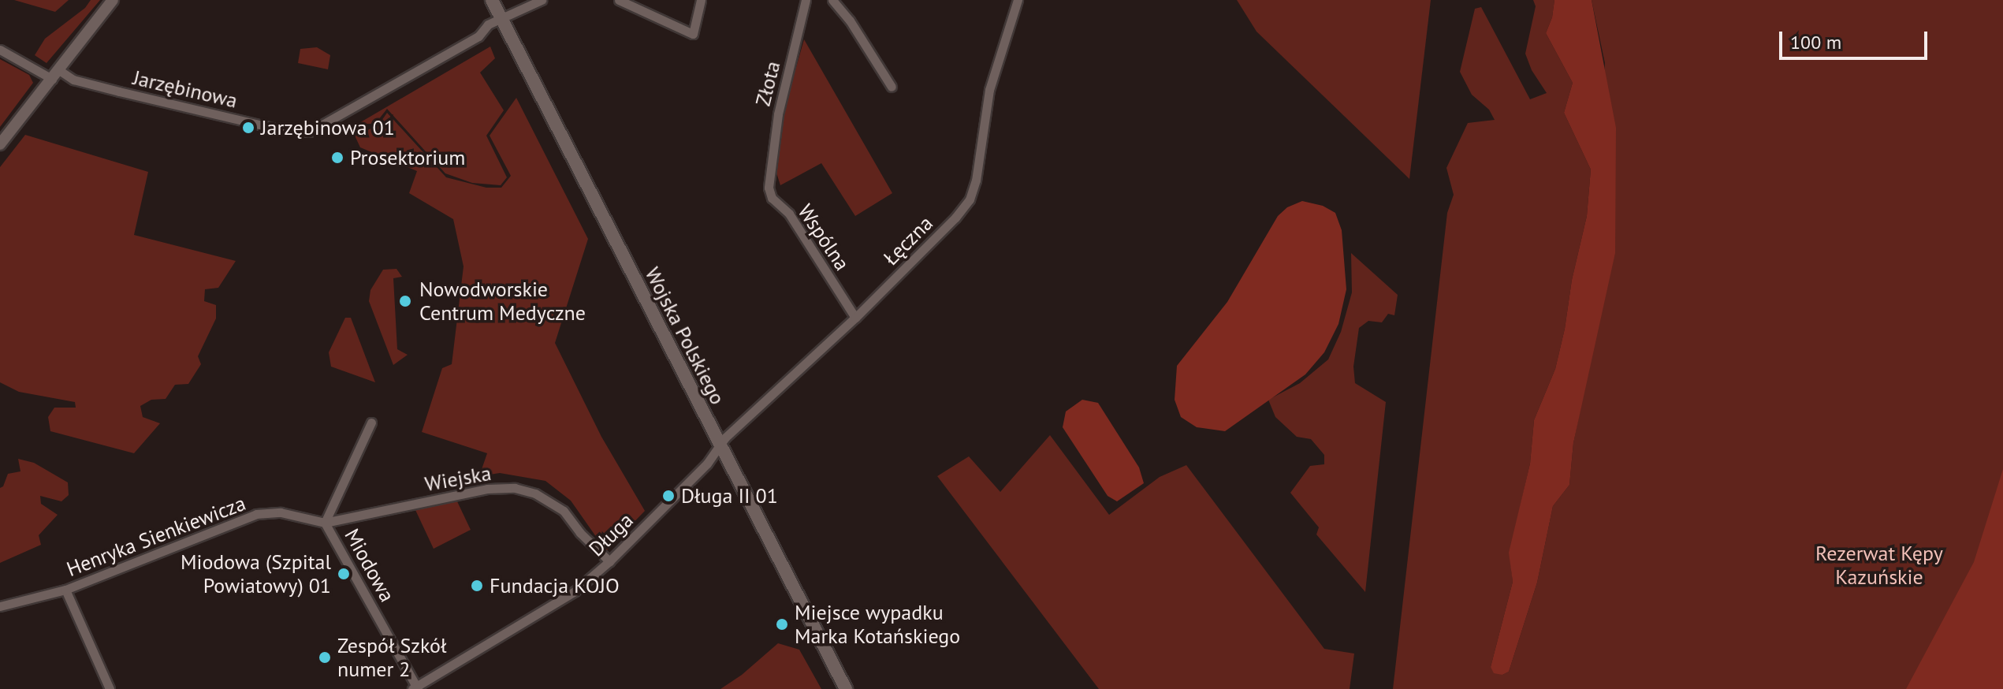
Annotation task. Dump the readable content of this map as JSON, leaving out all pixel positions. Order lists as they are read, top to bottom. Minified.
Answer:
{"streets":{"main road":["Wojska Polskiego"],"street":["Złota","Jarzębinowa","Wspólna","Łęczna","Wiejska","Długa","Henryka Sienkiewicza","Miodowa"]},"crossings":[["Złota","Wspólna"],["Jarzębinowa","Wojska Polskiego"],["Wspólna","Łęczna"],["Łęczna","Wojska Polskiego"],["Łęczna","Długa"],["Wojska Polskiego","Długa"],["Wiejska","Długa"],["Wiejska","Henryka Sienkiewicza"],["Wiejska","Miodowa"],["Długa","Miodowa"],["Henryka Sienkiewicza","Miodowa"]],"parks":["Rezerwat Kępy Kazuńskie"],"places":["Jarzębinowa 01","Prosektorium","Nowodworskie Centrum Medyczne","Długa II 01","Miodowa (Szpital Powiatowy) 01","Fundacja KOJO","Miejsce wypadku Marka Kotańskiego","Zespół Szkół numer 2"],"scale_bar":"100 m"}
